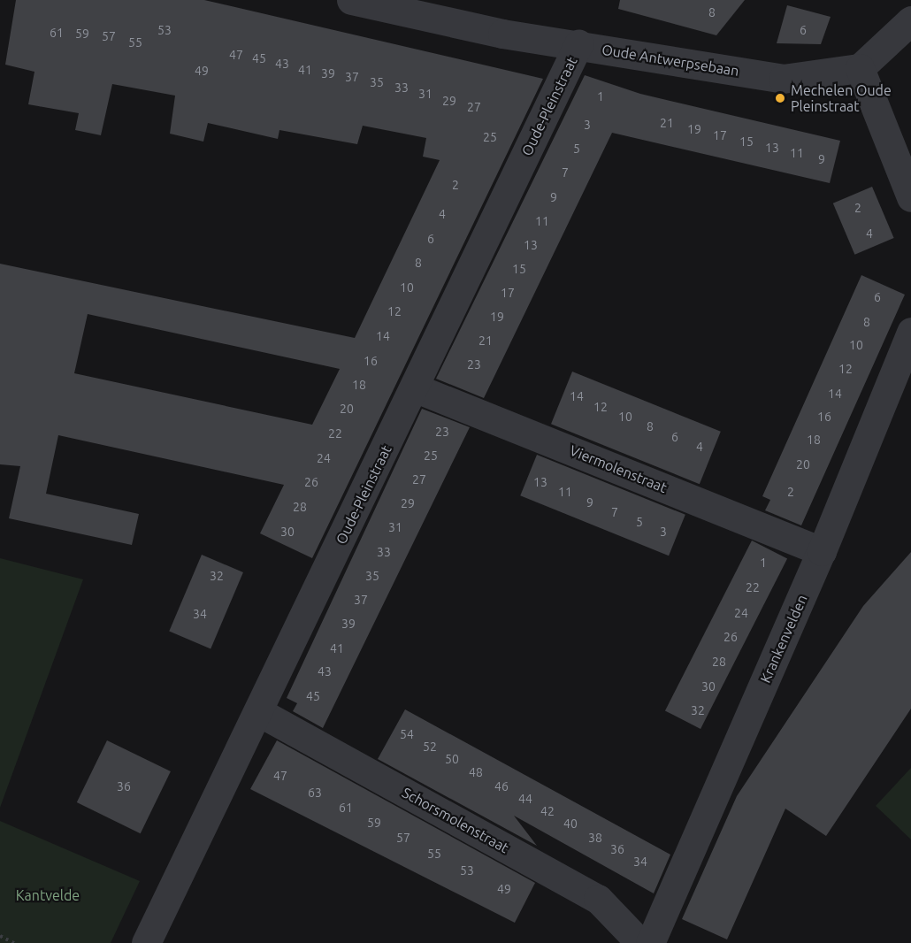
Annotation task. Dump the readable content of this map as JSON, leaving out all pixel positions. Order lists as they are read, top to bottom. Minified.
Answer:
{"streets":{"street":["Oude Antwerpsebaan","Oude-Pleinstraat","Viermolenstraat","Krankenvelden","Schorsmolenstraat"]},"crossings":[["Oude Antwerpsebaan","Oude-Pleinstraat"],["Oude-Pleinstraat","Viermolenstraat"],["Oude-Pleinstraat","Schorsmolenstraat"],["Viermolenstraat","Krankenvelden"]],"parks":["Kantvelde"],"places":["Mechelen Oude Pleinstraat"],"house_numbers":["8","53","6","61","59","57","55","47","45","43","41","49","39","37","35","33","31","1","29","27","21","3","19","17","25","15","13","5","11","9","7","2","9","2","4","11","4","6","13","8","15","10","17","6","12","19","8","14","21","10","16","23","12","18","14","14","12","20","10","16","8","23","22","6","18","4","25","24","20","27","26","13","11","2","9","29","28","7","5","31","30","3","33","1","32","35","22","37","24","34","39","26","41","28","43","30","45","32","54","52","50","48","47","36","46","63","44","61","42","59","40","57","38","36","55","34","53","49"]}
